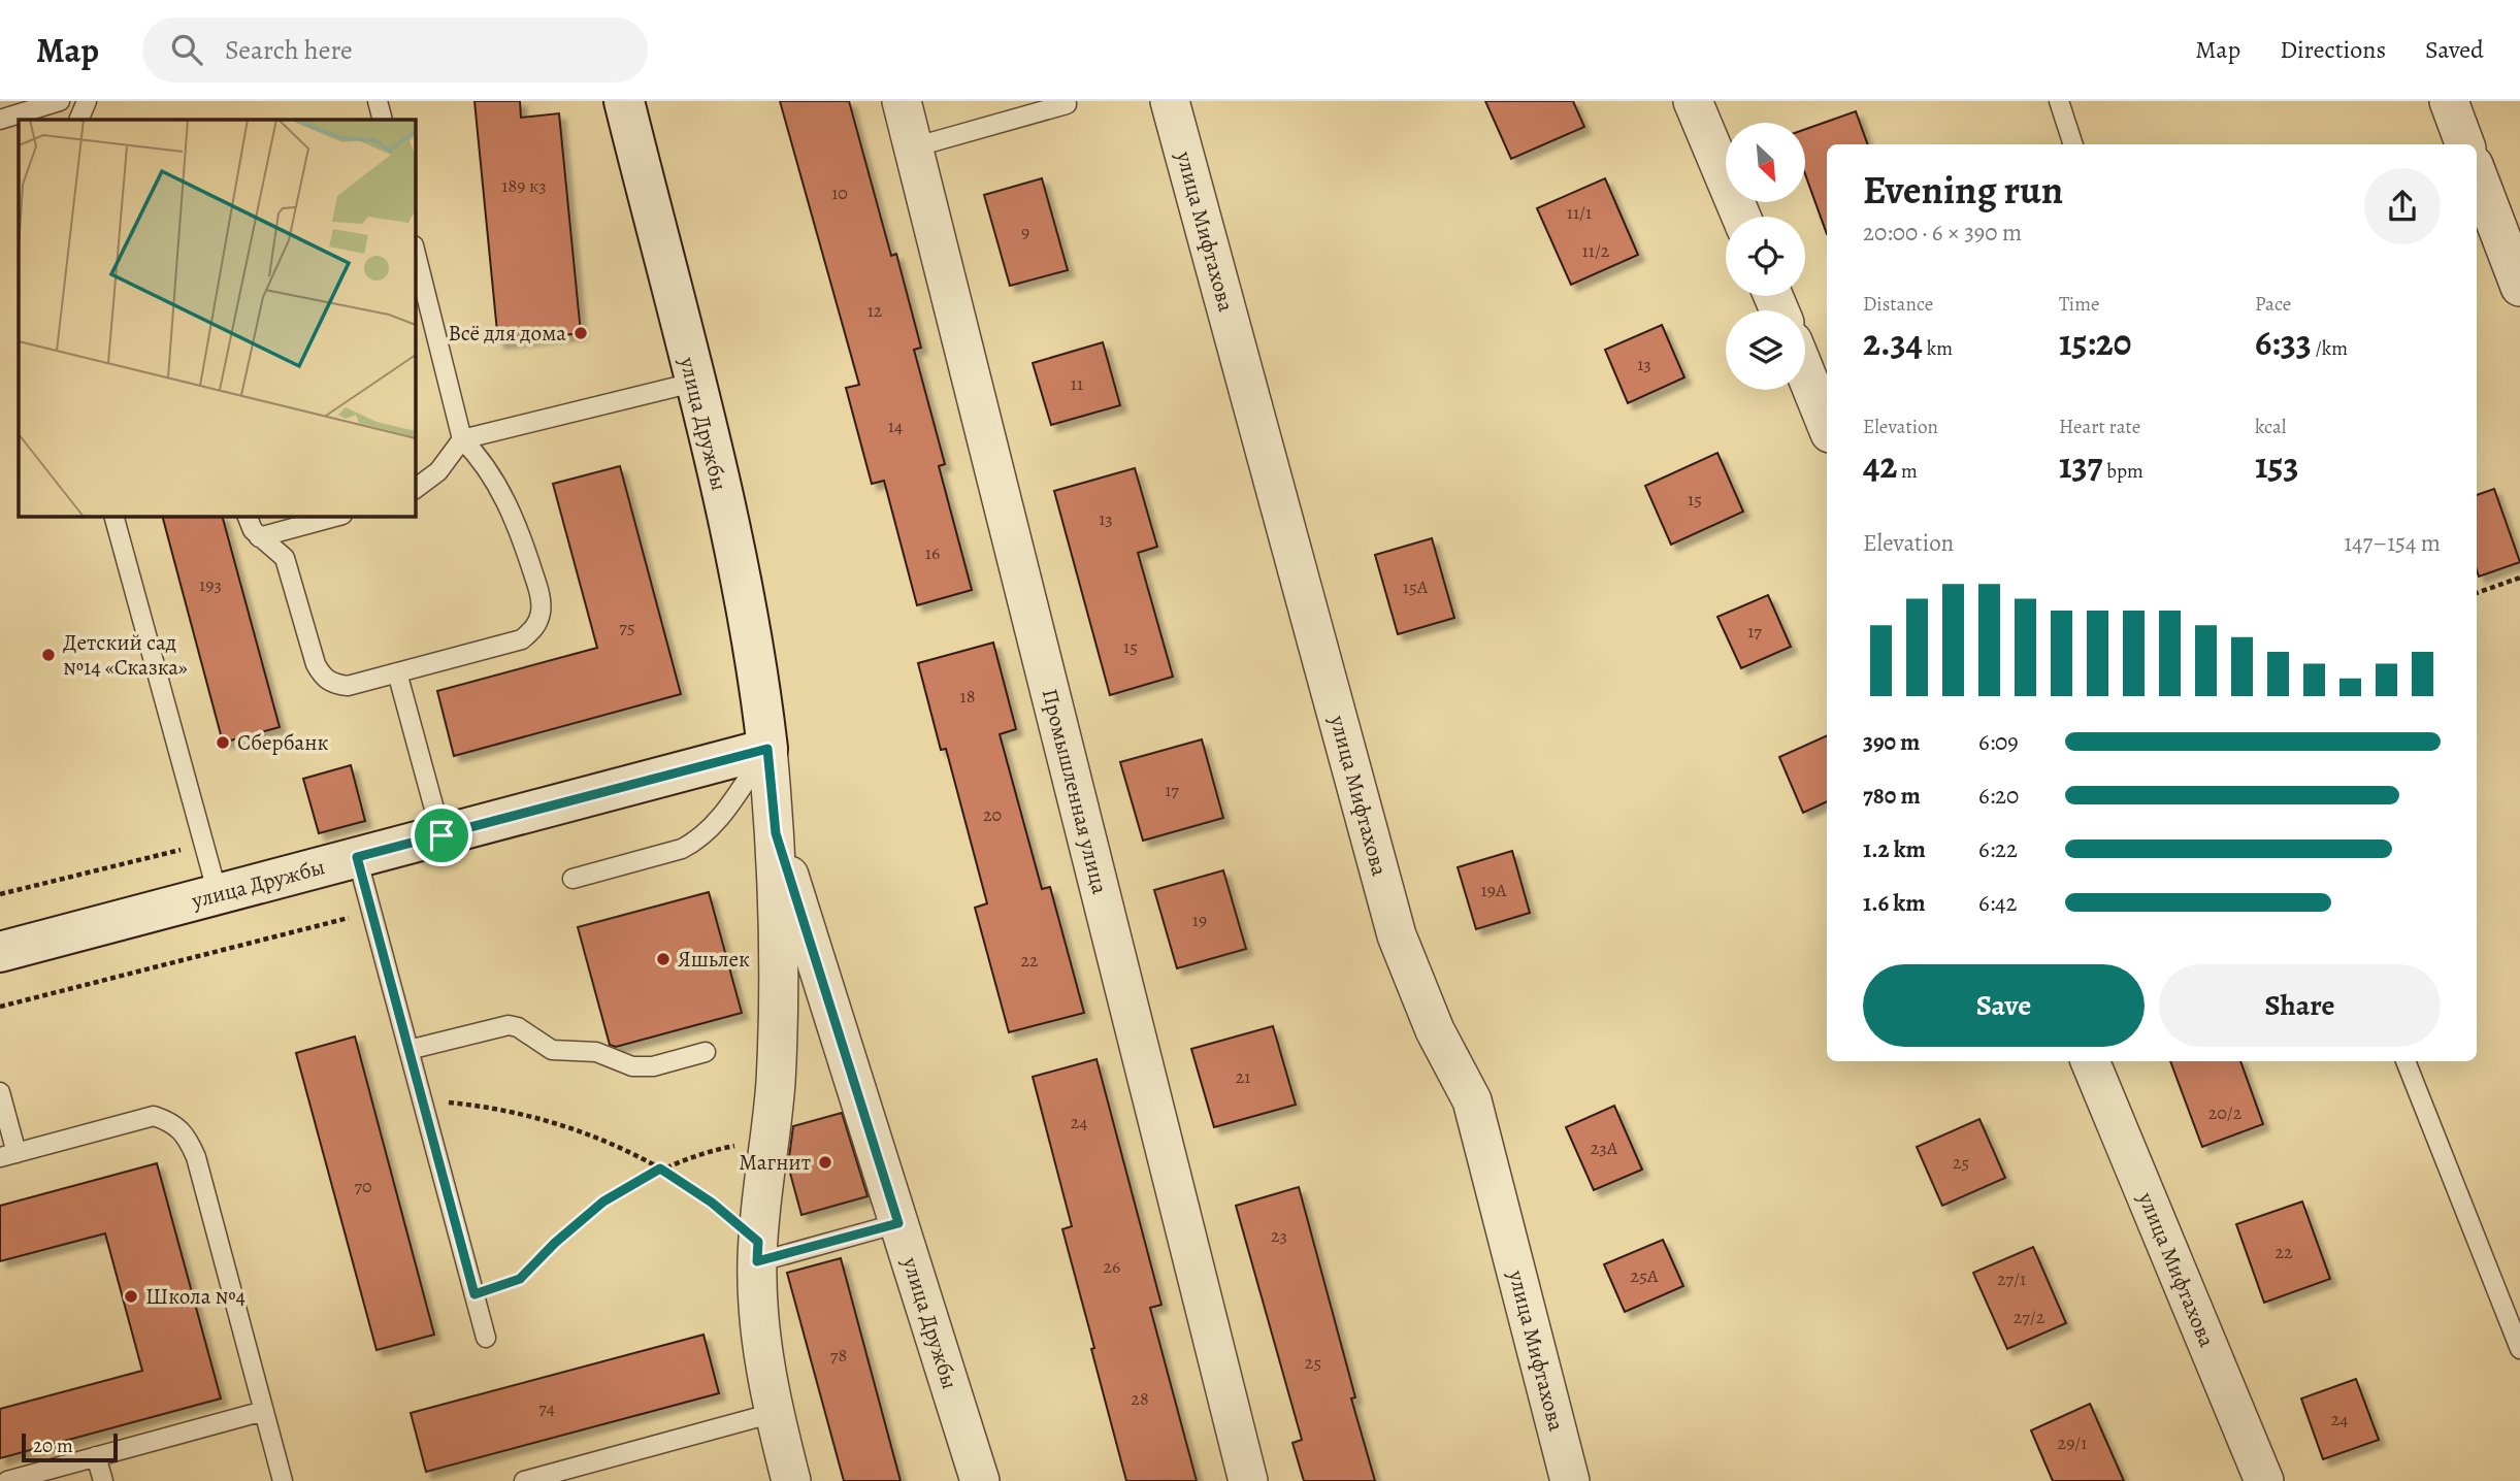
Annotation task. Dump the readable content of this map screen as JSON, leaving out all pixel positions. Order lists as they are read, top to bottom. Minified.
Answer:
{"streets":{"street":["улица Мифтахова","улица Дружбы","Промышленная улица"]},"places":["Всё для дома","Детский сад №14 «Сказка»","Сбербанк","Яшьлек","Магнит","Школа №4"],"house_numbers":["189 к3","10","11/1","9","11/2","12","13","11","14","15","13","16","193","15А","75","17","15","18","17","20","19А","19","22","21","20/2","24","23А","25","70","23","22","26","25А","27/1","27/2","78","25","28","74","24","29/1"],"scale_bar":"20 m","north":"bottom right","page":{"header":"Map","search":"Search here","nav":["Map","Directions","Saved"],"heading":["Evening run","20:00 · 6 × 390 m"],"stats":[["Distance","2.34 km"],["Time","15:20"],["Pace","6:33 /km"],["Elevation","42 m"],["Heart rate","137 bpm"],["kcal","153"]],"chart":["Elevation","147–154 m"],"list":[{"name":"390 m","note":"6:09"},{"name":"780 m","note":"6:20"},{"name":"1.2 km","note":"6:22"},{"name":"1.6 km","note":"6:42"}],"buttons":["Save","Share"],"scale":"20 m"}}
